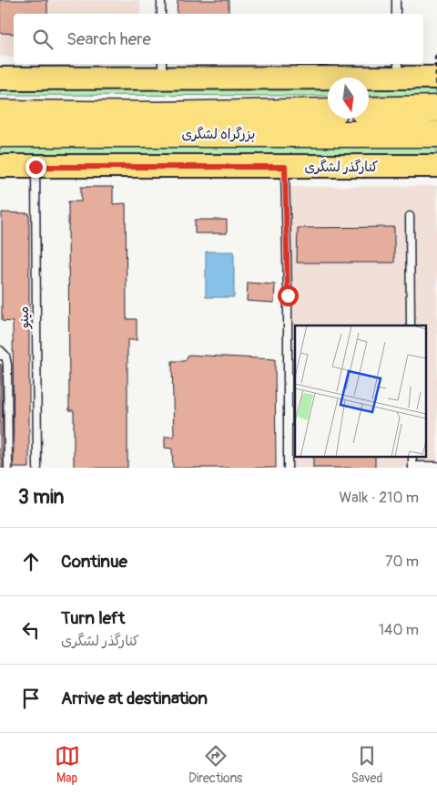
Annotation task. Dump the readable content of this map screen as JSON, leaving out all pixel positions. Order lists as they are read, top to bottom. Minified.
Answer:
{"streets":{"highway":["بزرگراه لشگری"],"main road":["کنارگذر لشگری"],"lane":["مینو"]},"crossings":[["کنارگذر لشگری","مینو"]],"north":"bottom","page":{"search":"Search here","heading":["3 min","Walk · 210 m"],"list":[["Continue","70 m"],["Turn left","کنارگذر لشگری","140 m"],"Arrive at destination"],"nav":["Map","Directions","Saved"]}}
